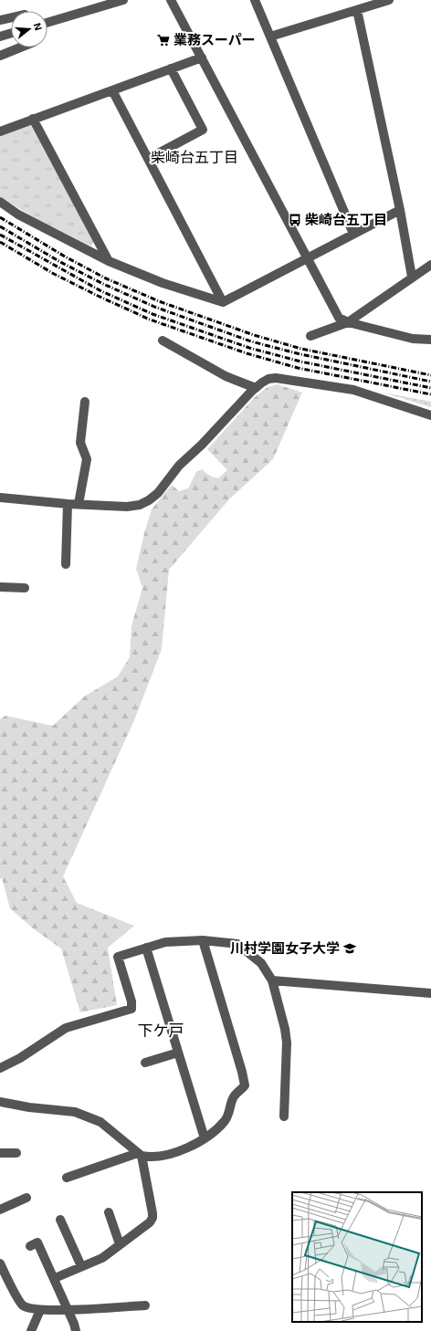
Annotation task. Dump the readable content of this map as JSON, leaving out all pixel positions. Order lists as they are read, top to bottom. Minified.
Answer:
{"districts":["柴崎台五丁目","下ケ戸"],"places":{"supermarket":["業務スーパー"],"bus stop":["柴崎台五丁目"],"school or university":["川村学園女子大学"]},"north":"right"}
